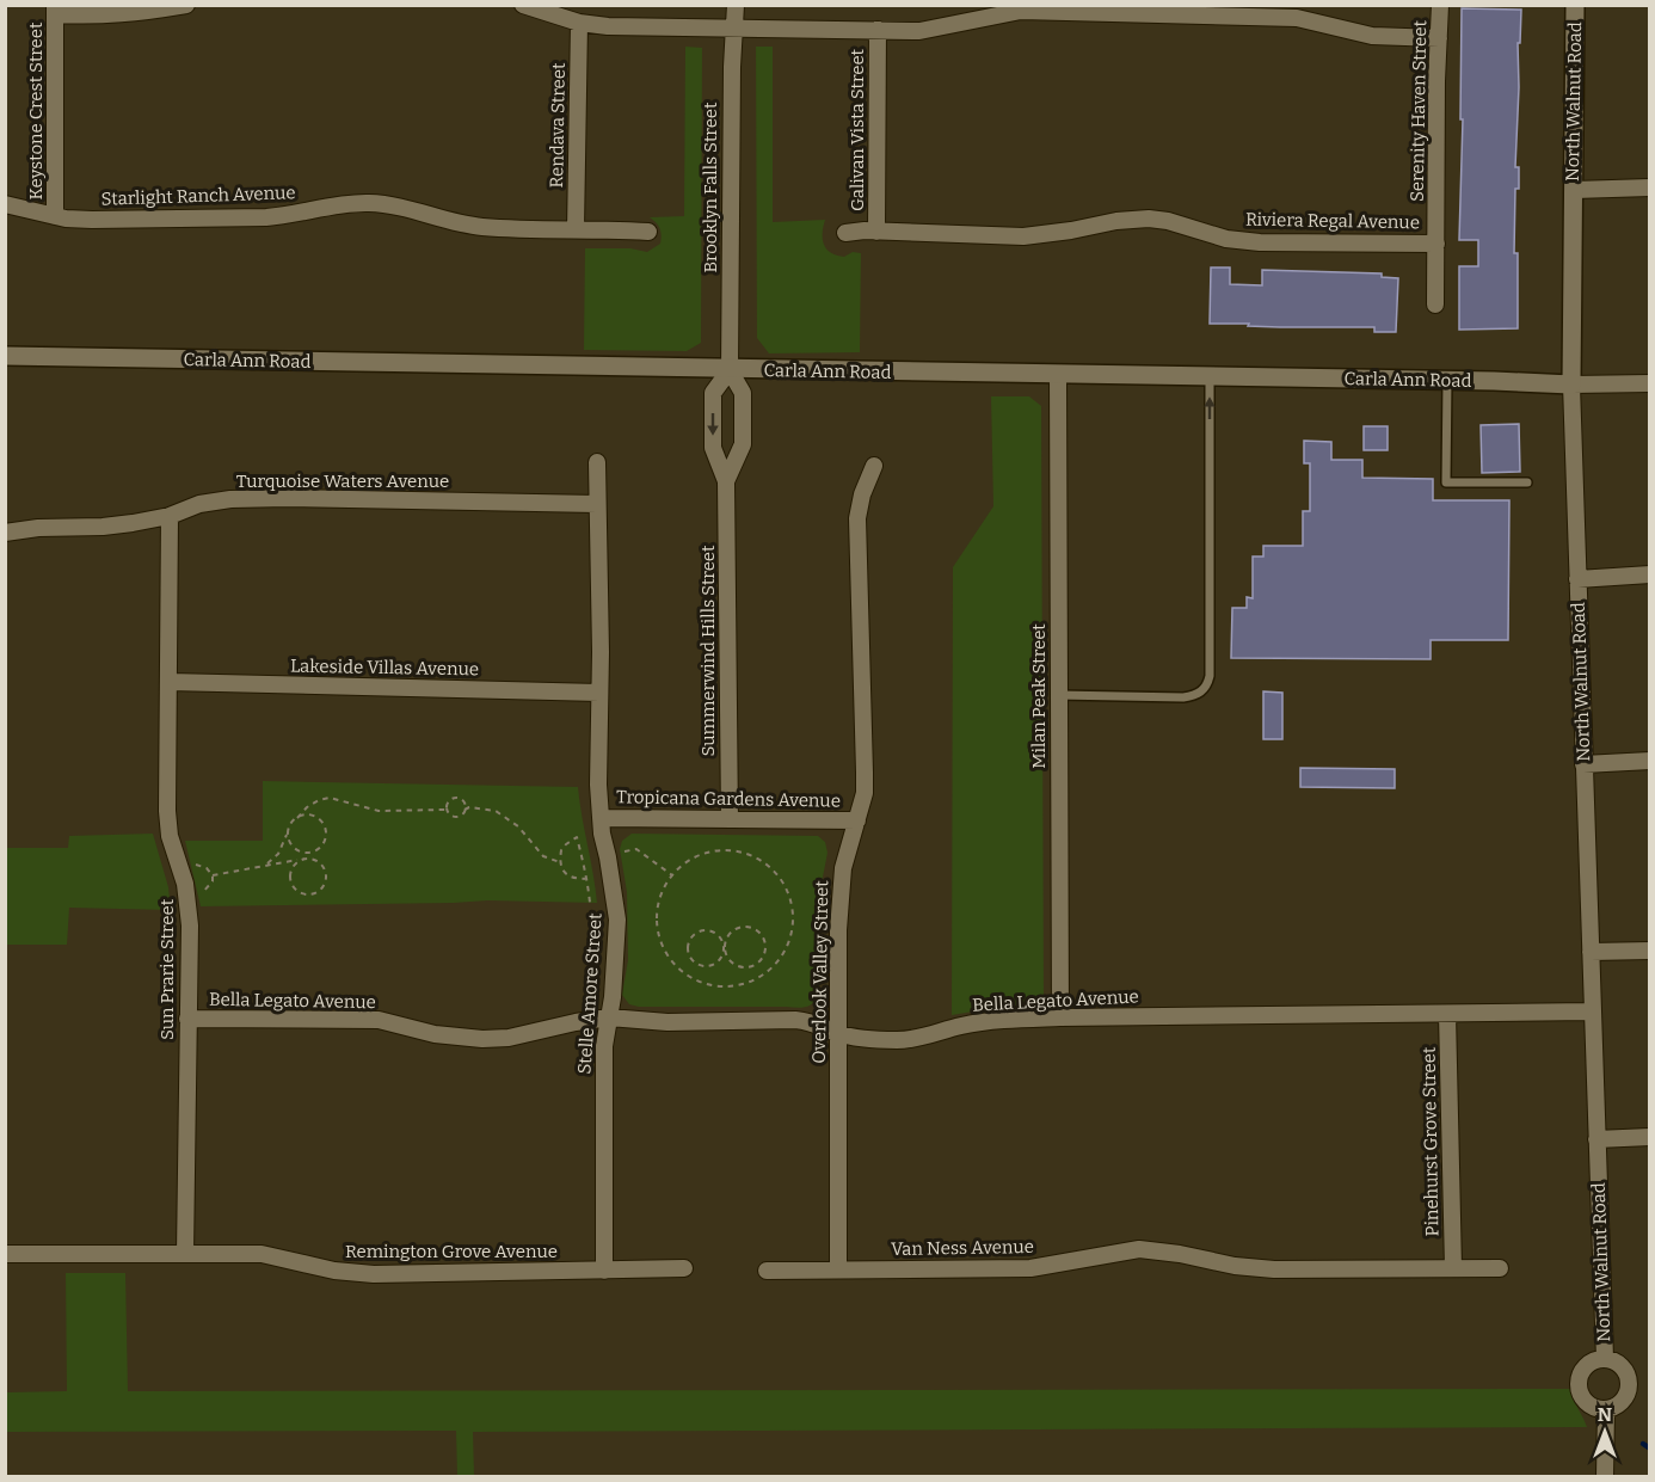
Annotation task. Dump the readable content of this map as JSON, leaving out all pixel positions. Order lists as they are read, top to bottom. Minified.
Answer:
{"streets":{"street":["North Walnut Road","Keystone Crest Street","Serenity Haven Street","Rendava Street","Galivan Vista Street","Brooklyn Falls Street","Starlight Ranch Avenue","Riviera Regal Avenue","Carla Ann Road","Turquoise Waters Avenue","Summerwind Hills Street","Lakeside Villas Avenue","Milan Peak Street","Tropicana Gardens Avenue","Sun Prarie Street","Overlook Valley Street","Stelle Amore Street","Bella Legato Avenue","Pinehurst Grove Street","Van Ness Avenue","Remington Grove Avenue"]},"crossings":[["North Walnut Road","Carla Ann Road"],["North Walnut Road","Bella Legato Avenue"],["Keystone Crest Street","Starlight Ranch Avenue"],["Serenity Haven Street","Riviera Regal Avenue"],["Rendava Street","Starlight Ranch Avenue"],["Galivan Vista Street","Riviera Regal Avenue"],["Brooklyn Falls Street","Carla Ann Road"],["Brooklyn Falls Street","Summerwind Hills Street"],["Carla Ann Road","Summerwind Hills Street"],["Carla Ann Road","Milan Peak Street"],["Turquoise Waters Avenue","Sun Prarie Street"],["Turquoise Waters Avenue","Stelle Amore Street"],["Summerwind Hills Street","Tropicana Gardens Avenue"],["Lakeside Villas Avenue","Sun Prarie Street"],["Lakeside Villas Avenue","Stelle Amore Street"],["Milan Peak Street","Bella Legato Avenue"],["Tropicana Gardens Avenue","Overlook Valley Street"],["Tropicana Gardens Avenue","Stelle Amore Street"],["Sun Prarie Street","Bella Legato Avenue"],["Sun Prarie Street","Remington Grove Avenue"],["Overlook Valley Street","Bella Legato Avenue"],["Overlook Valley Street","Van Ness Avenue"],["Stelle Amore Street","Bella Legato Avenue"],["Stelle Amore Street","Remington Grove Avenue"],["Bella Legato Avenue","Pinehurst Grove Street"],["Pinehurst Grove Street","Van Ness Avenue"]],"north":"top"}
